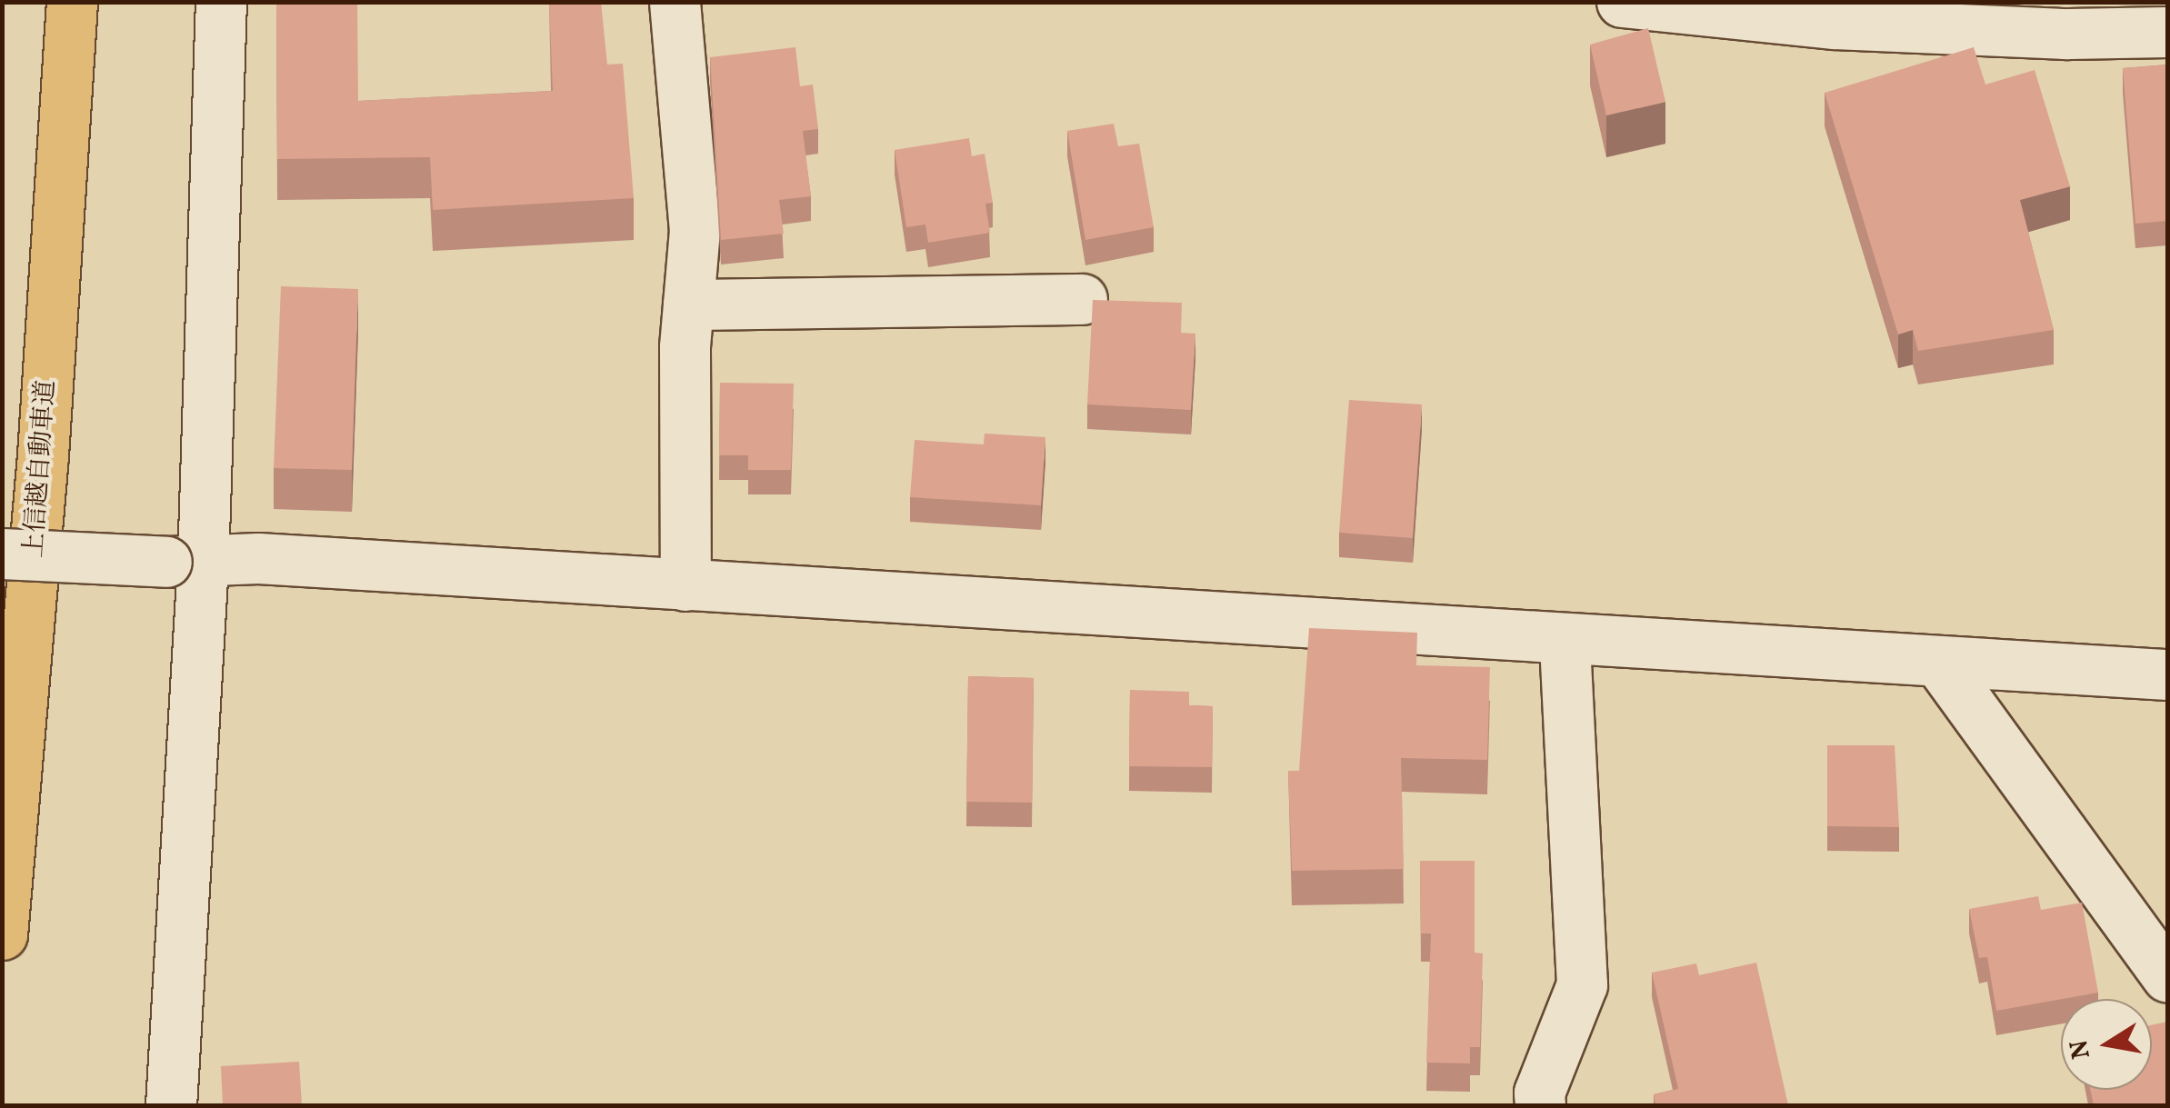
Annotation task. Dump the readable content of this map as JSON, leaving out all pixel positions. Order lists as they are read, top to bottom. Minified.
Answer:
{"streets":{"highway":["上信越自動車道"]},"north":"left"}
